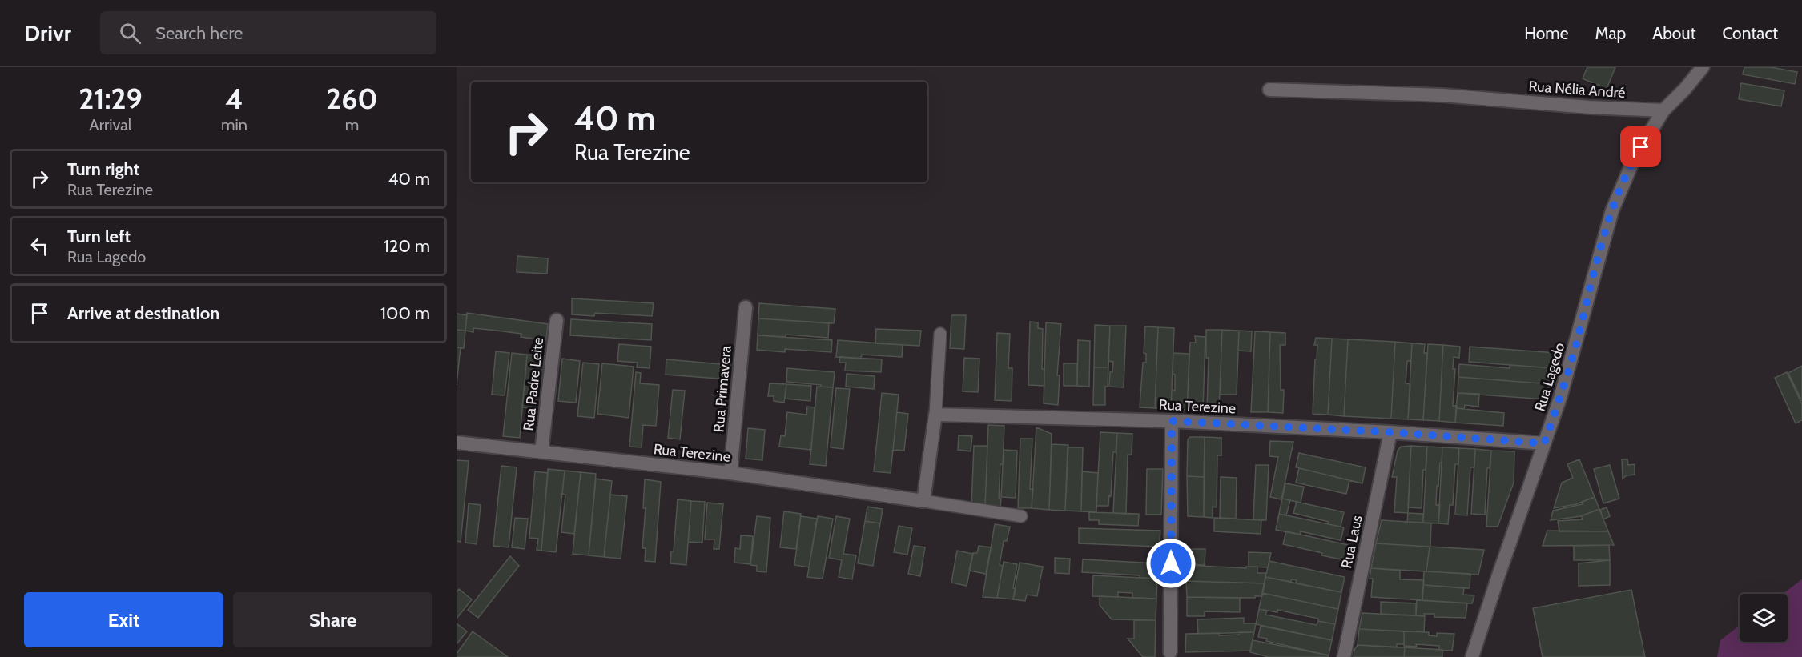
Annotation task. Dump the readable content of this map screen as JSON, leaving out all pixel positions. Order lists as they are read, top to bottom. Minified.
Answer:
{"streets":{"street":["Rua Nélia André","Rua Lagedo","Rua Padre Leite","Rua Primavera","Rua Terezine","Rua Laus"]},"crossings":[["Rua Nélia André","Rua Lagedo"],["Rua Lagedo","Rua Terezine"],["Rua Padre Leite","Rua Terezine"],["Rua Primavera","Rua Terezine"],["Rua Terezine","Rua Laus"]],"page":{"header":"Drivr","search":"Search here","nav":["Home","Map","About","Contact"],"eta":["21:29","Arrival","4","min","260","m"],"turn":["40 m","Rua Terezine"],"list":[{"name":"Turn right","note":"Rua Terezine","value":"40 m"},{"name":"Turn left","note":"Rua Lagedo","value":"120 m"},{"name":"Arrive at destination","value":"100 m"}],"buttons":["Exit","Share"]}}
